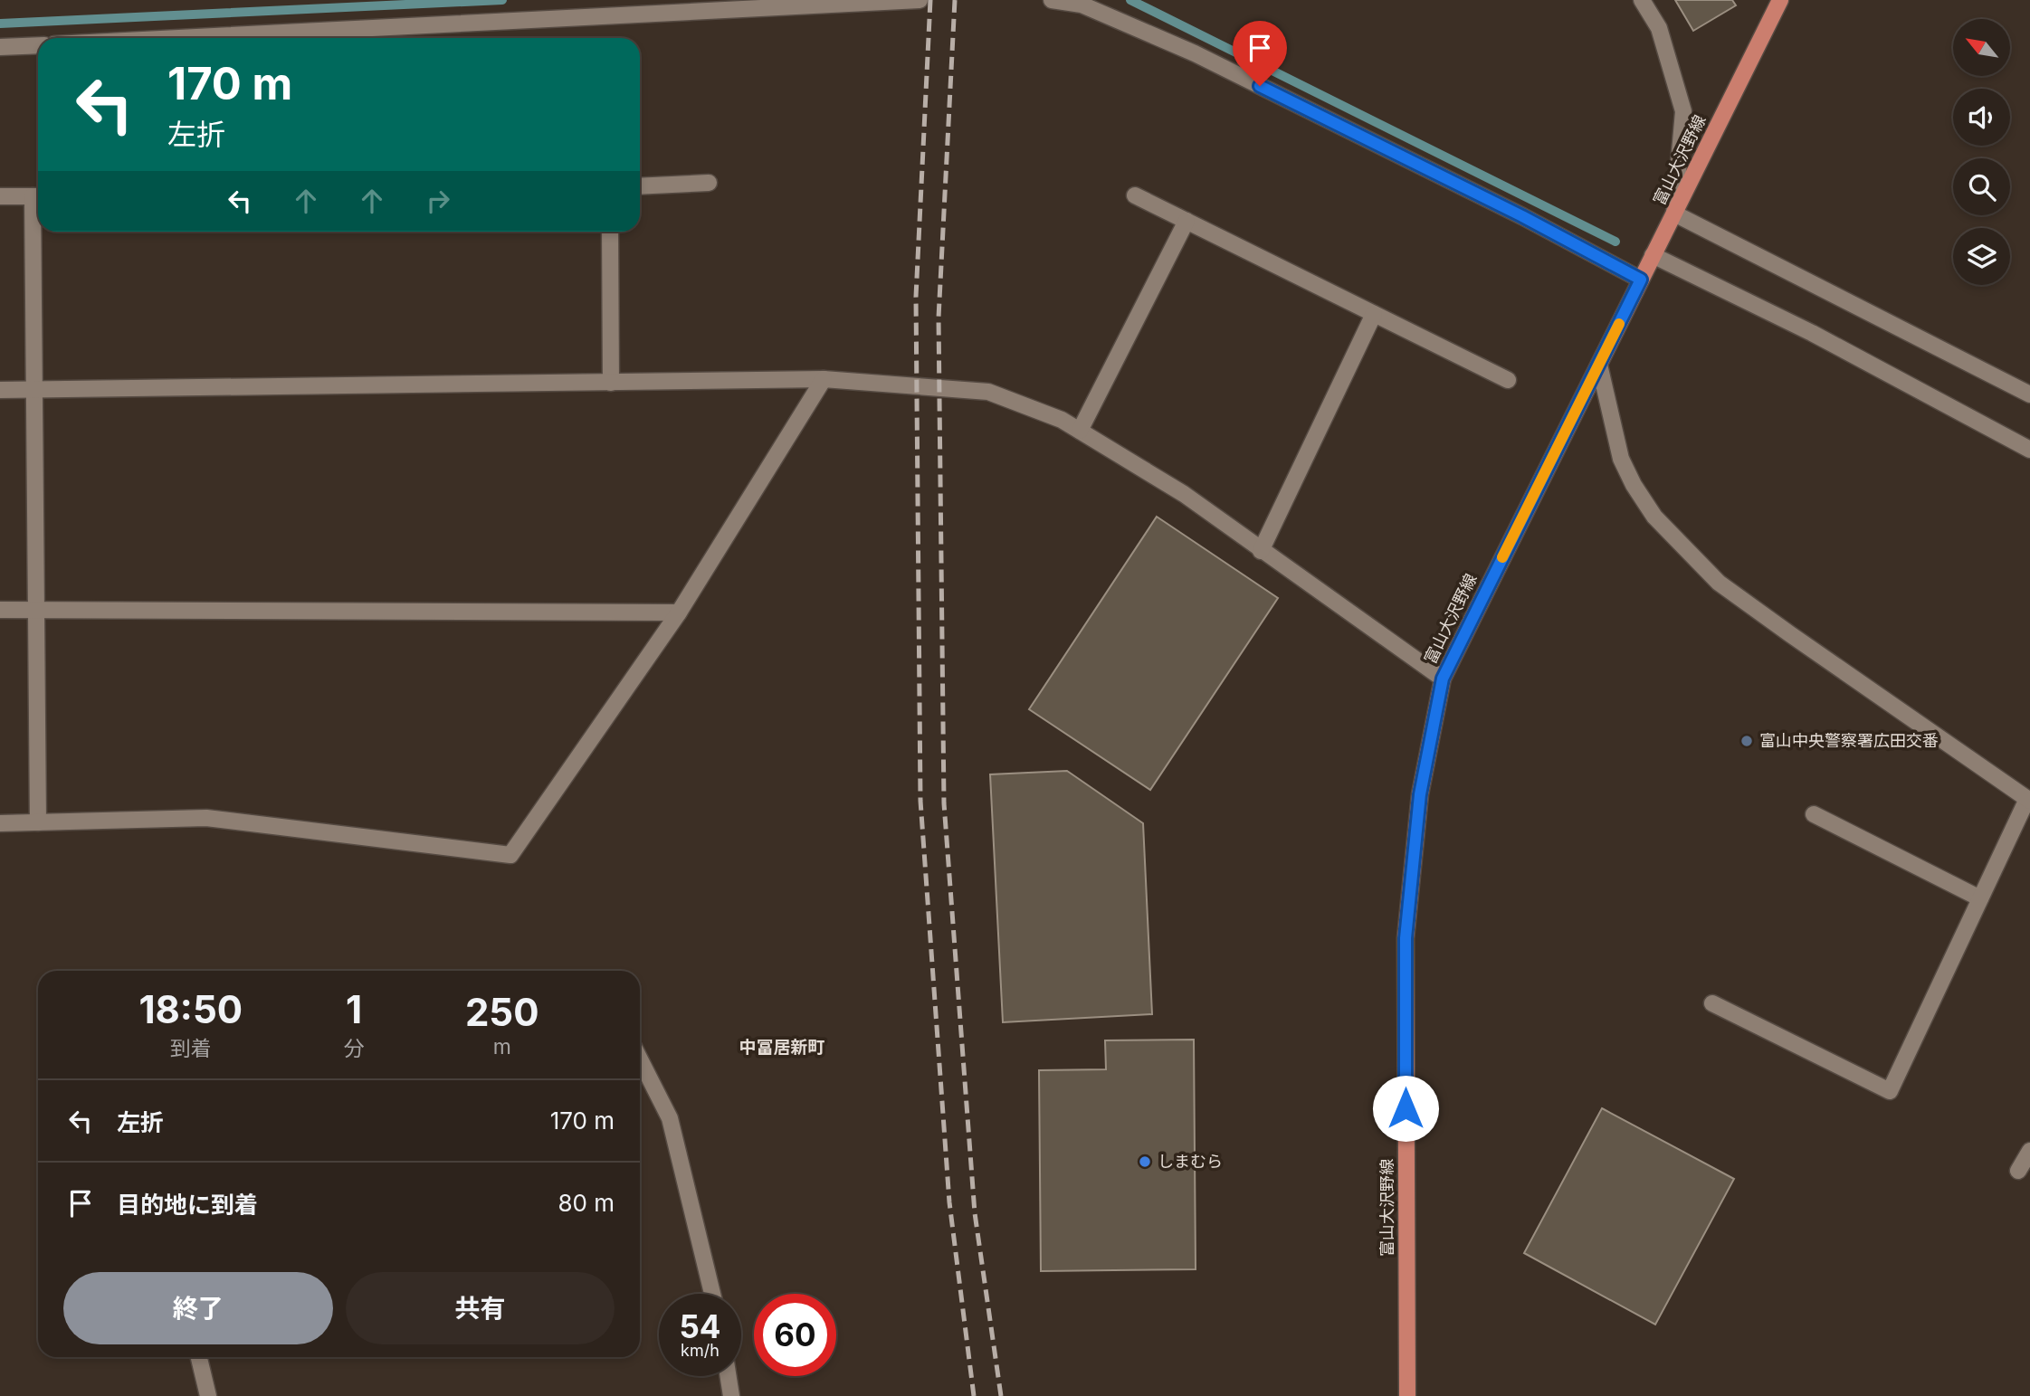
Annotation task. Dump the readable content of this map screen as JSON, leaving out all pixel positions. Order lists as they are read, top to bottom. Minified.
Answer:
{"streets":{"main road":["富山大沢野線"]},"districts":["中冨居新町"],"places":["富山中央警察署広田交番","しまむら"],"north":"top left","page":{"turn":["170 m","左折"],"eta":["18:50","到着","1","分","250","m"],"list":[{"name":"左折","value":"170 m"},{"name":"目的地に到着","value":"80 m"}],"buttons":["終了","共有"],"speed":"54 km/h","limit":"60"}}
